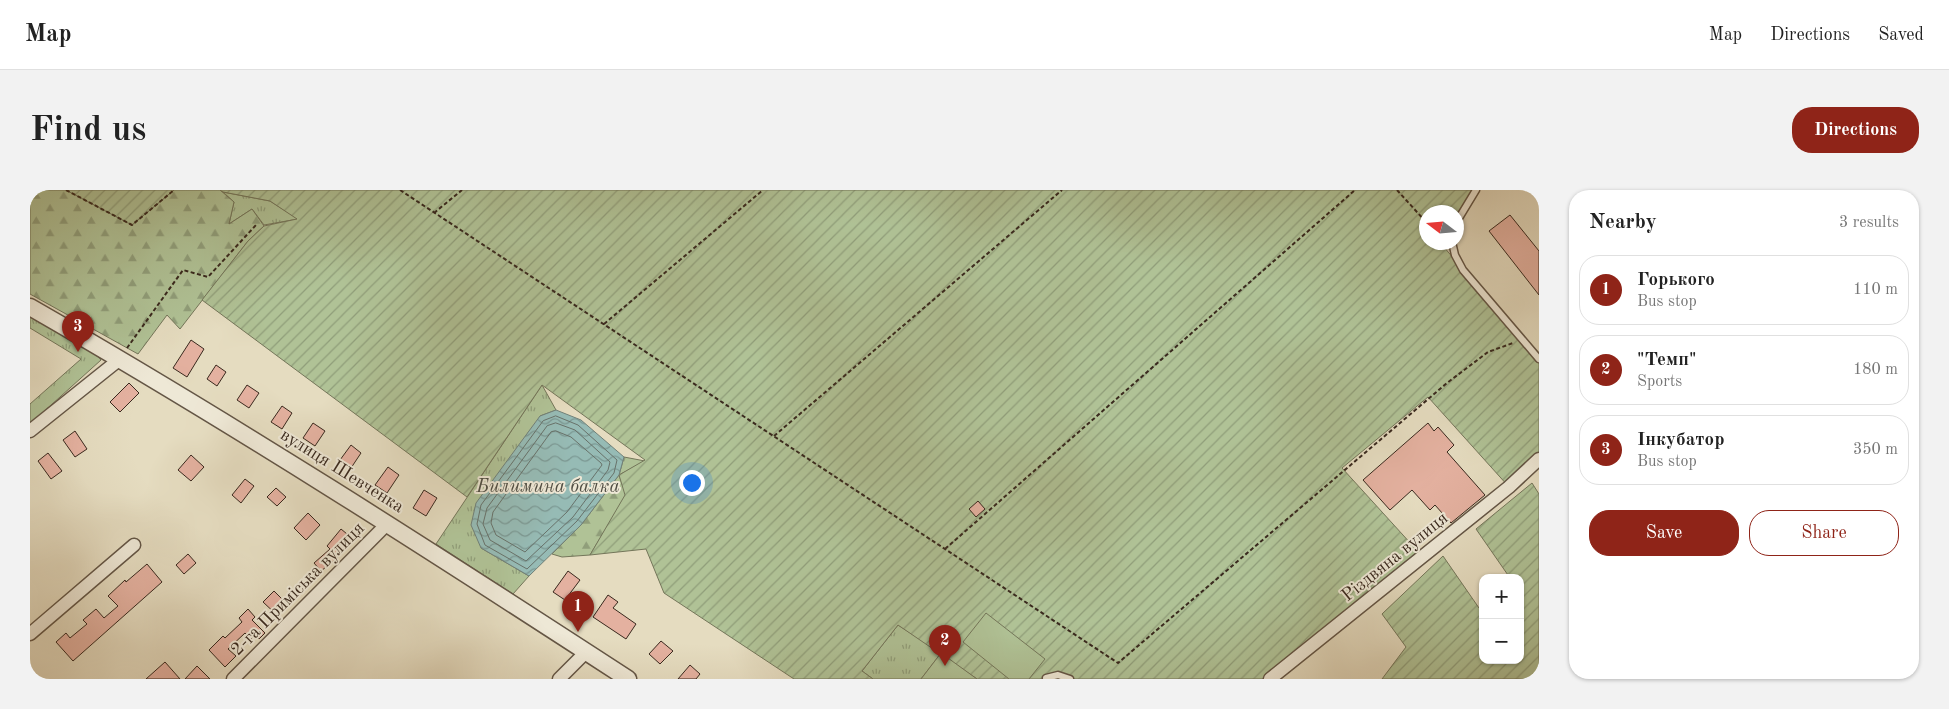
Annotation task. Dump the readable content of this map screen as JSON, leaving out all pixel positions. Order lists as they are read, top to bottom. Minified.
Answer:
{"streets":{"street":["вулиця Шевченка","Різдвяна вулиця","2-га Приміська вулиця"]},"crossings":[["вулиця Шевченка","2-га Приміська вулиця"]],"water":["Билимина балка"],"north":"left","page":{"header":"Map","nav":["Map","Directions","Saved"],"buttons":["Directions",["Save","Share"]],"title":"Find us","heading":["Nearby","3 results"],"list":[{"mark":"1","name":"Горького","note":"Bus stop","value":"110 m"},{"mark":"2","name":"\"Темп\"","note":"Sports","value":"180 m"},{"mark":"3","name":"Інкубатор","note":"Bus stop","value":"350 m"}],"pins":["3","1","2"],"map_buttons":["+","−"]}}
